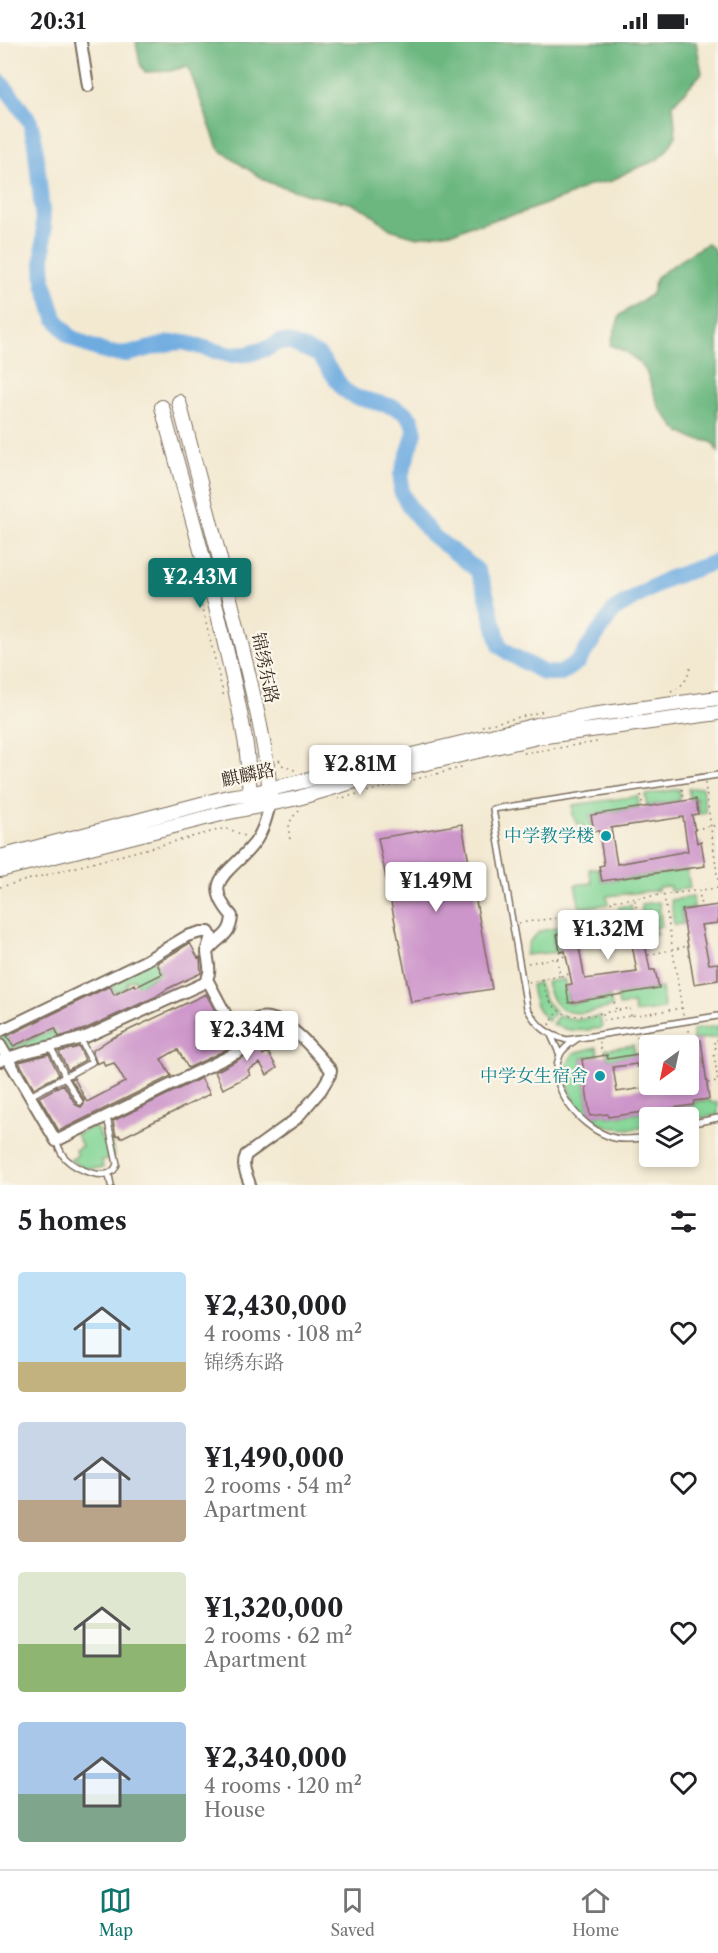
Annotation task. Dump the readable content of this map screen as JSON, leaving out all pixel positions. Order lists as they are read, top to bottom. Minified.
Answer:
{"streets":{"main road":["锦绣东路","麒麟路"]},"crossings":[["锦绣东路","麒麟路"]],"places":["中学教学楼","中学女生宿舍"],"north":"bottom left","page":{"status":"20:31","price":["¥2.43M","¥2.81M","¥1.49M","¥1.32M","¥2.34M"],"heading":"5 homes","list":[{"name":"¥2,430,000","note":"4 rooms · 108 m² · 锦绣东路"},{"name":"¥1,490,000","note":"2 rooms · 54 m² · Apartment"},{"name":"¥1,320,000","note":"2 rooms · 62 m² · Apartment"},{"name":"¥2,340,000","note":"4 rooms · 120 m² · House"}],"tabs":["Map","Saved","Home"]}}
